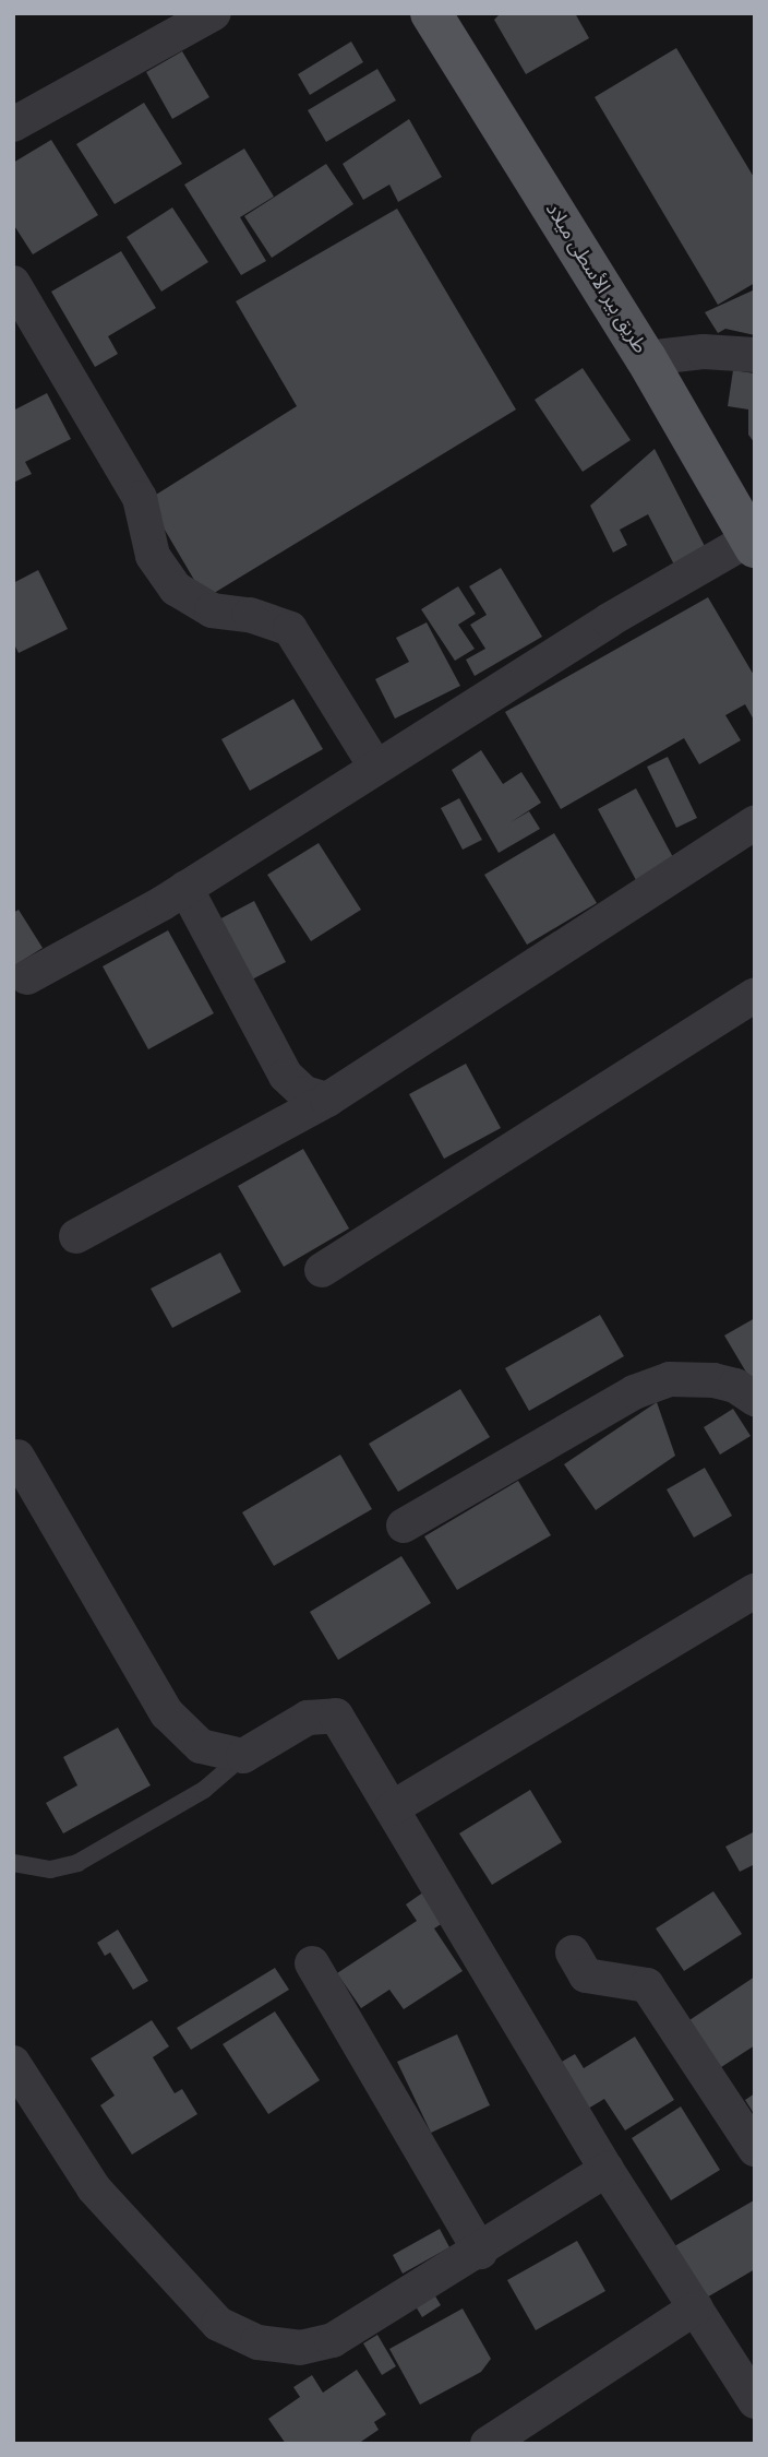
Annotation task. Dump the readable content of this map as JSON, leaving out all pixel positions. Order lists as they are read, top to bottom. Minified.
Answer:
{"streets":{"main road":["طريق بير الأسطى ميلاد"]}}
